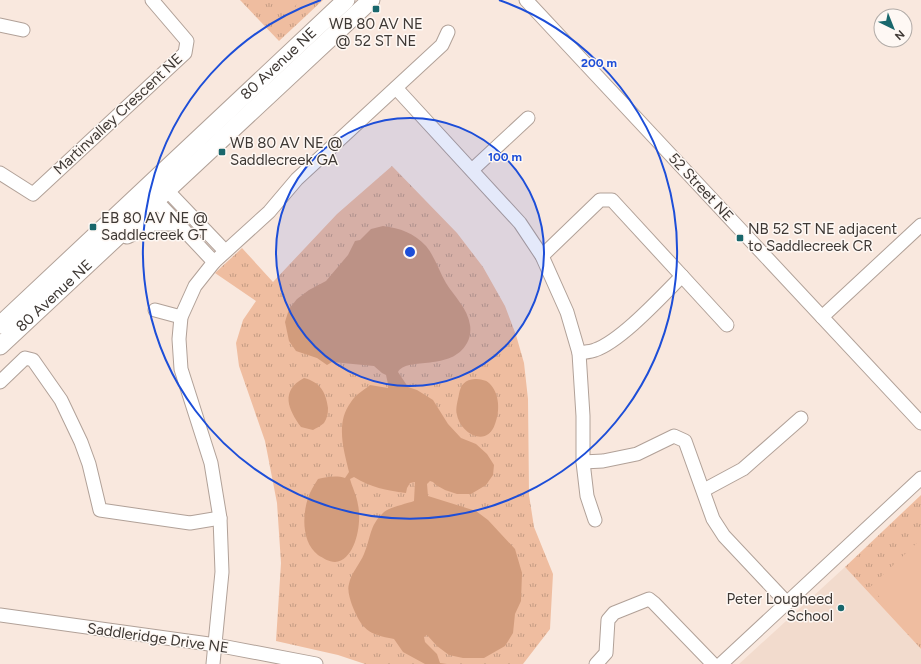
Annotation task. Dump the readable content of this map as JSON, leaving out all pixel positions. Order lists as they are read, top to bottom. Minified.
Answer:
{"streets":{"main road":["80 Avenue NE"],"street":["Martinvalley Crescent NE","52 Street NE","Saddleridge Drive NE"]},"places":{"transit":["WB 80 AV NE @ 52 ST NE","WB 80 AV NE @ Saddlecreek GA","EB 80 AV NE @ Saddlecreek GT","NB 52 ST NE adjacent to Saddlecreek CR"],"other":["Peter Lougheed School"]},"north":"bottom right","rings":["200 m","100 m"]}
